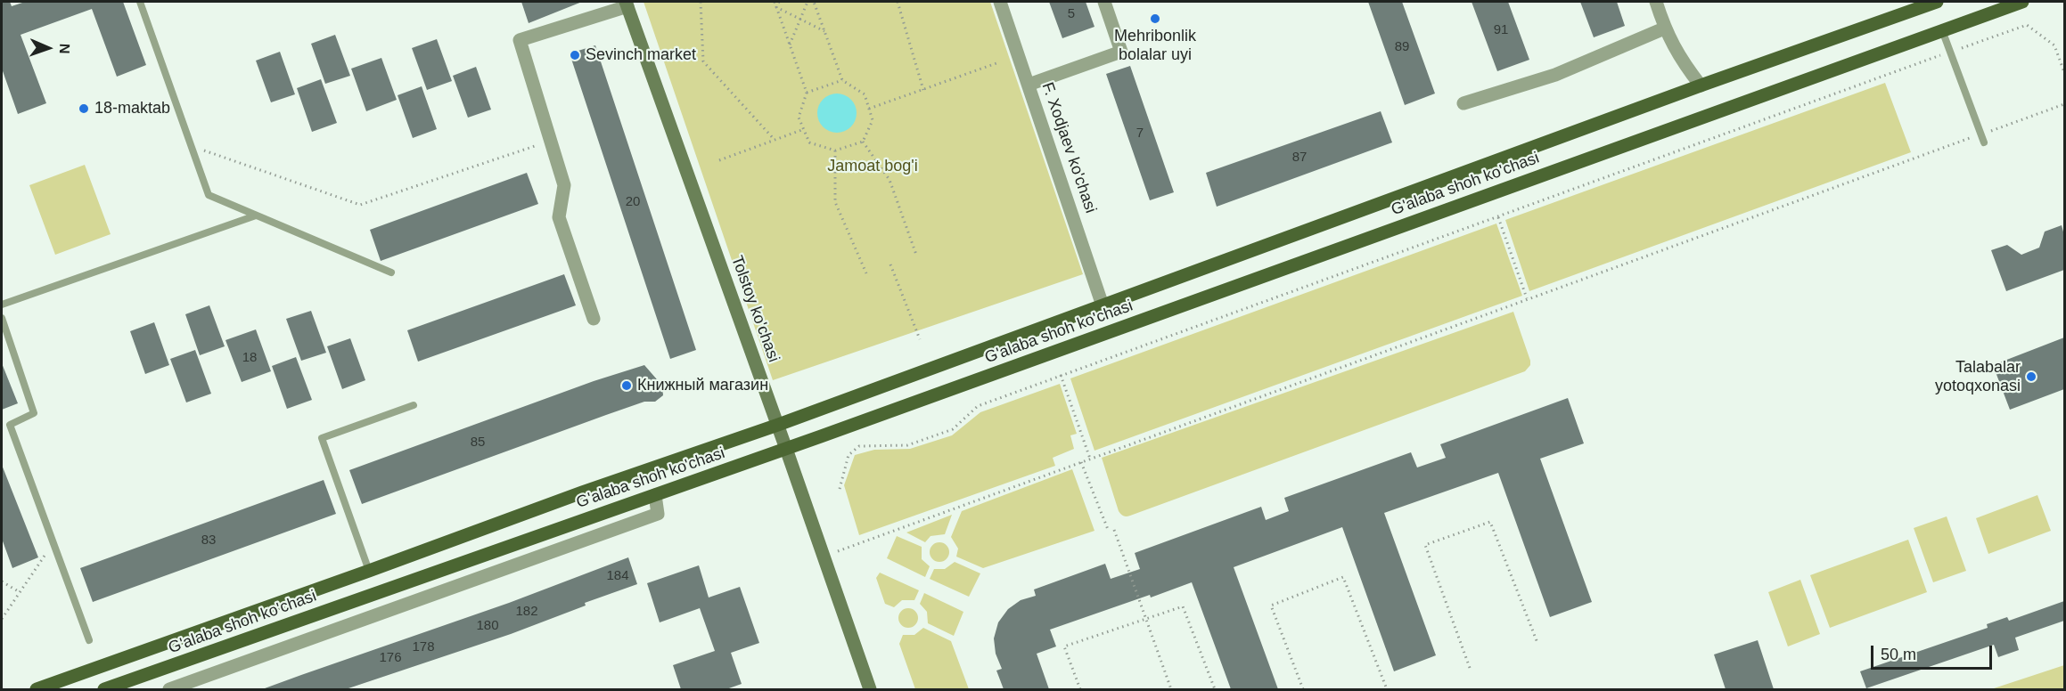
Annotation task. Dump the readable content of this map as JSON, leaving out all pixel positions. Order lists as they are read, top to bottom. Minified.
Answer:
{"streets":{"main road":["G'alaba shoh ko'chasi"],"street":["F. Xodjaev ko'chasi","Tolstoy ko'chasi"]},"crossings":[["F. Xodjaev ko'chasi","G'alaba shoh ko'chasi"],["G'alaba shoh ko'chasi","Tolstoy ko'chasi"]],"parks":["Jamoat bog'i"],"places":["Mehribonlik bolalar uyi","Sevinch market","18-maktab","Talabalar yotoqxonasi","Книжный магазин"],"house_numbers":["5","91","89","7","87","20","18","85","83","184","182","180","178","176"],"scale_bar":"50 m","north":"right"}
